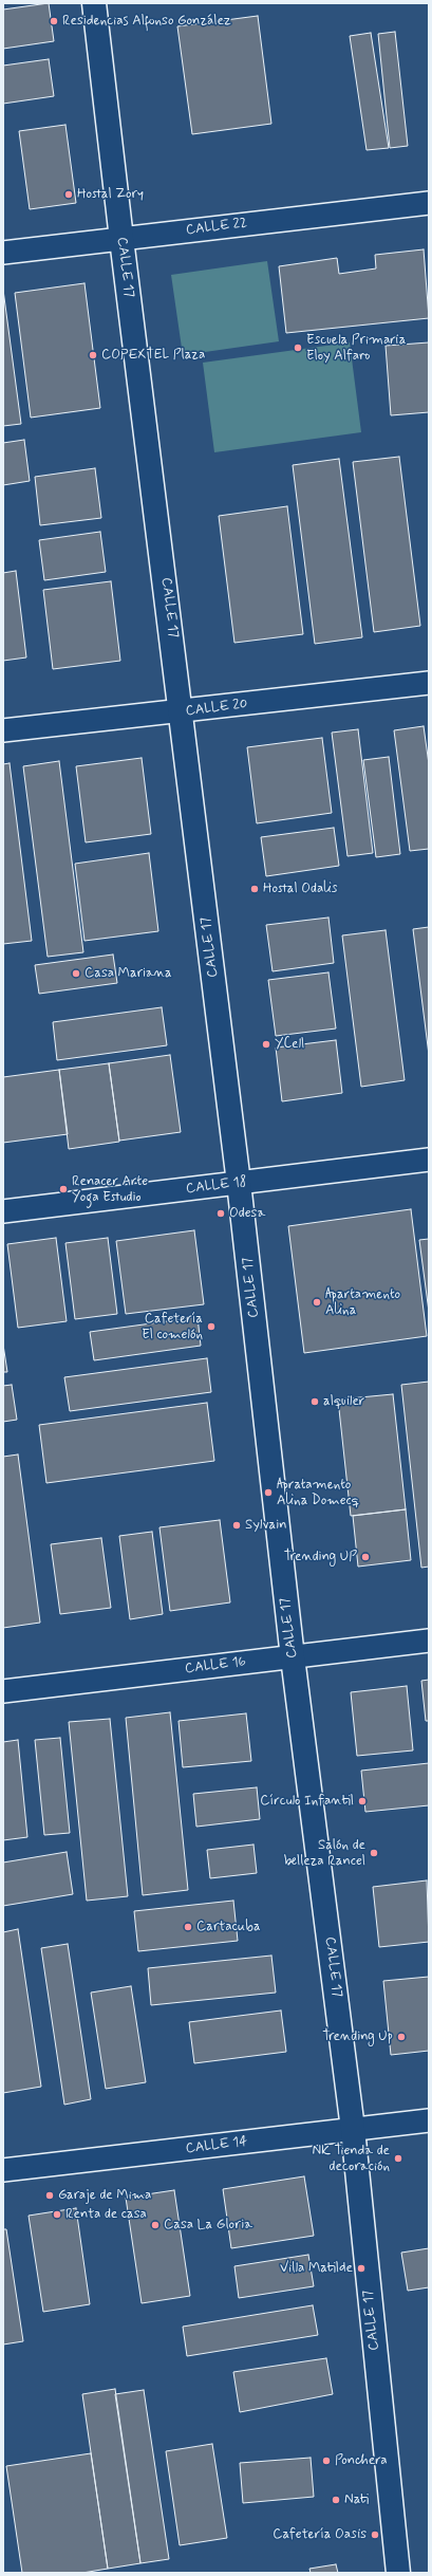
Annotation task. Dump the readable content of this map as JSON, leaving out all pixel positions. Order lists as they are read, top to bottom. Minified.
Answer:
{"streets":{"street":["CALLE 22","CALLE 17","CALLE 20","CALLE 18","CALLE 16","CALLE 14"]},"crossings":[["CALLE 22","CALLE 17"],["CALLE 17","CALLE 20"],["CALLE 17","CALLE 18"],["CALLE 17","CALLE 16"],["CALLE 17","CALLE 14"]],"places":["Residencias Alfonso González","Hostal Zory","Escuela Primaria Eloy Alfaro","COPEXTEL Plaza","Hostal Odalis","Casa Mariana","YCell","Renacer Arte Yoga Estudio","Odesa","Apartamento Alina","Cafetería El comelón","alquiler","Apratamento Alina Domecq","Sylvain","Trending UP","Círculo Infantil","Salón de belleza Rancel","Cartacuba","Trending Up","NK Tienda de decoración","Garaje de Mima","Renta de casa","Casa La Gloria","Villa Matilde","Ponchera","Nati","Cafetería Oasis"]}
